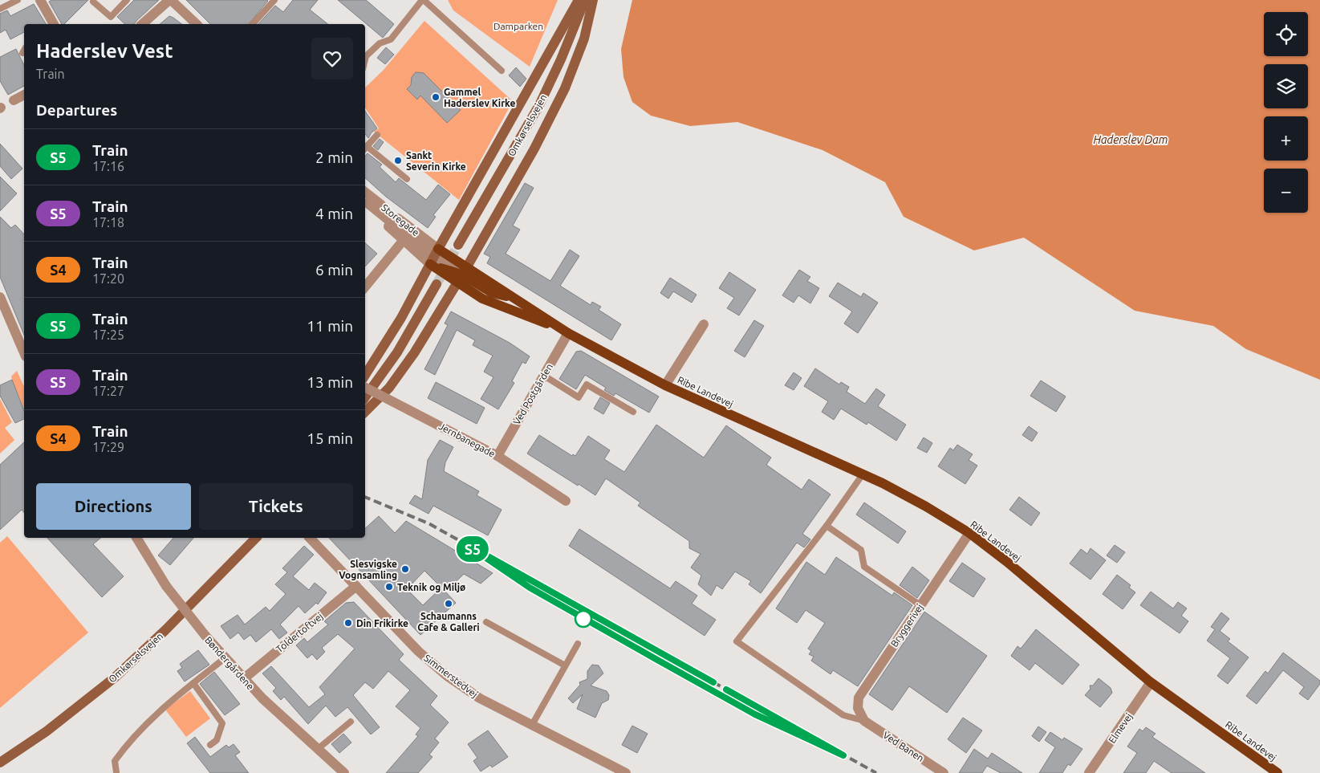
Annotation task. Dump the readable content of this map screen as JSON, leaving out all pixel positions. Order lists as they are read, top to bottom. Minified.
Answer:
{"streets":{"main road":["Omkørselsvejen","Ribe Landevej"],"street":["Storegade","Ved Postgården","Jernbanegade","Bryggerivej","Toldertoftvej","Bøndergårdene","Simmerstedvej","Elmevej","Ved Banen"]},"crossings":[["Storegade","Ribe Landevej"],["Ribe Landevej","Ved Postgården"],["Ribe Landevej","Bryggerivej"],["Ribe Landevej","Elmevej"],["Ved Postgården","Jernbanegade"],["Bryggerivej","Ved Banen"],["Toldertoftvej","Bøndergårdene"],["Toldertoftvej","Simmerstedvej"]],"water":["Haderslev Dam"],"parks":["Damparken"],"places":["Gammel Haderslev Kirke","Sankt Severin Kirke","Slesvigske Vognsamling","Teknik og Miljø","Schaumanns Cafe & Galleri","Din Frikirke"],"page":{"on_map":"S5","map_buttons":["+","−"],"heading":[["Haderslev Vest","Train"],"Departures"],"list":[{"mark":"S5","name":"Train","note":"17:16","value":"2 min"},{"mark":"S5","name":"Train","note":"17:18","value":"4 min"},{"mark":"S4","name":"Train","note":"17:20","value":"6 min"},{"mark":"S5","name":"Train","note":"17:25","value":"11 min"},{"mark":"S5","name":"Train","note":"17:27","value":"13 min"},{"mark":"S4","name":"Train","note":"17:29","value":"15 min"}],"buttons":["Directions","Tickets"]}}
